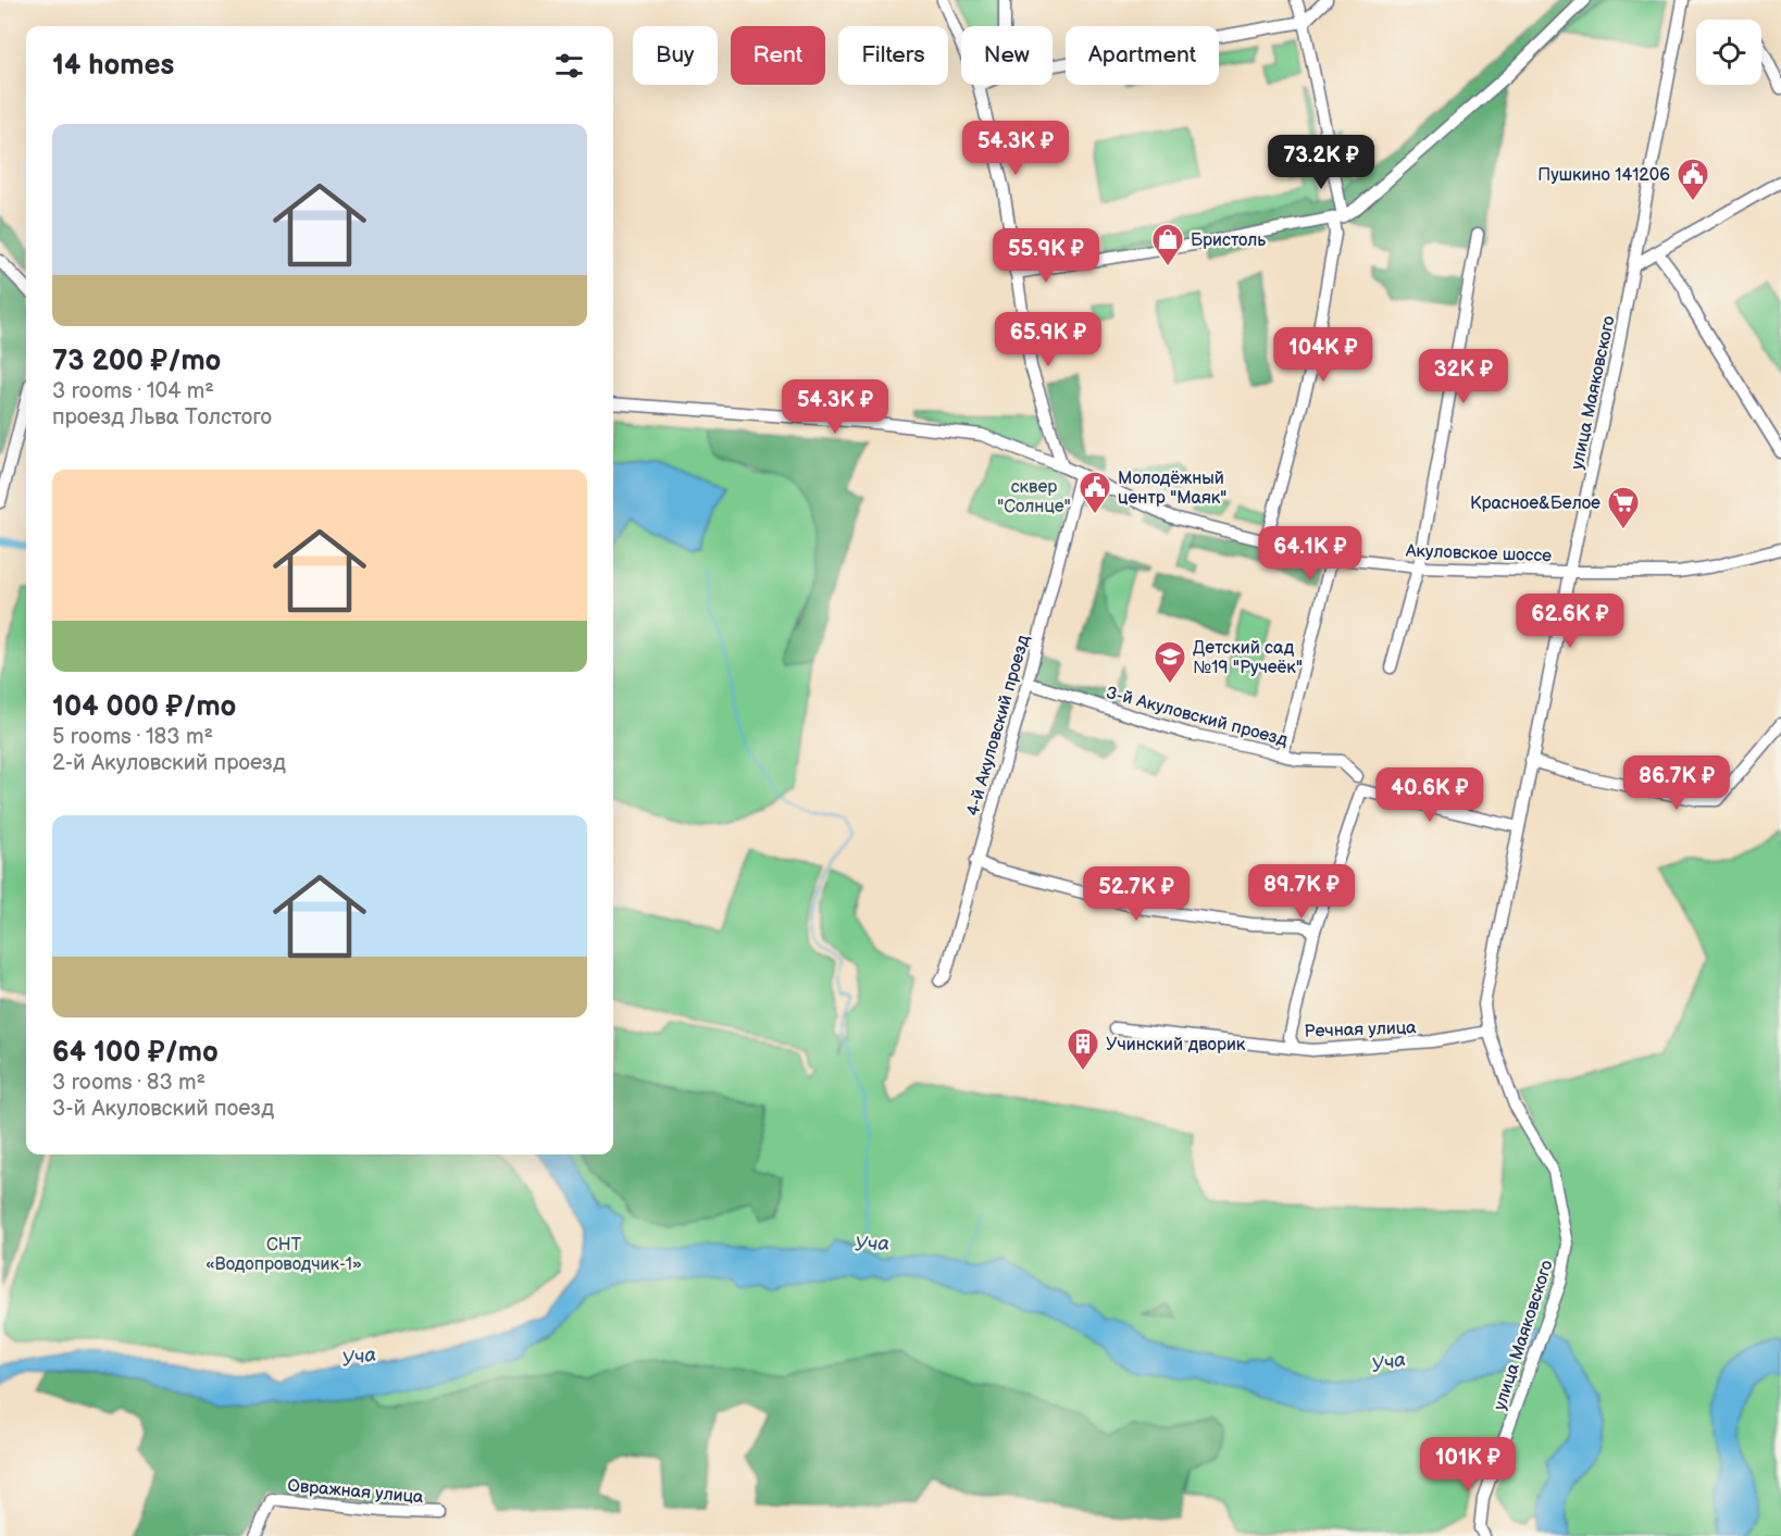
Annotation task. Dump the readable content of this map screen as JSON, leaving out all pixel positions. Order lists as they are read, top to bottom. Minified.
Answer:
{"streets":{"street":["улица Маяковского","Акуловское шоссе","3-й Акуловский проезд","4-й Акуловский проезд","Речная улица","Овражная улица"]},"crossings":[["улица Маяковского","Акуловское шоссе"],["улица Маяковского","Речная улица"],["Акуловское шоссе","4-й Акуловский проезд"],["3-й Акуловский проезд","4-й Акуловский проезд"]],"water":["Уча"],"parks":["сквер \"Солнце\"","СНТ «Водопроводчик-1»"],"places":{"public building":["Пушкино 141206","Молодёжный центр \"Маяк\""],"shop":["Бристоль"],"supermarket":["Красное&Белое"],"school or university":["Детский сад №19 \"Ручеёк\""],"building":["Учинский дворик"]},"page":{"chip":["Buy","Rent","Filters","New","Apartment"],"heading":"14 homes","list":[{"name":"73 200 ₽/mo","note":"3 rooms · 104 m² · проезд Льва Толстого"},{"name":"104 000 ₽/mo","note":"5 rooms · 183 m² · 2-й Акуловский проезд"},{"name":"64 100 ₽/mo","note":"3 rooms · 83 m² · 3-й Акуловский поезд"}],"price":["54.3K ₽","73.2K ₽","55.9K ₽","65.9K ₽","104K ₽","32K ₽","54.3K ₽","64.1K ₽","62.6K ₽","86.7K ₽","40.6K ₽","89.7K ₽","52.7K ₽","101K ₽"]}}
